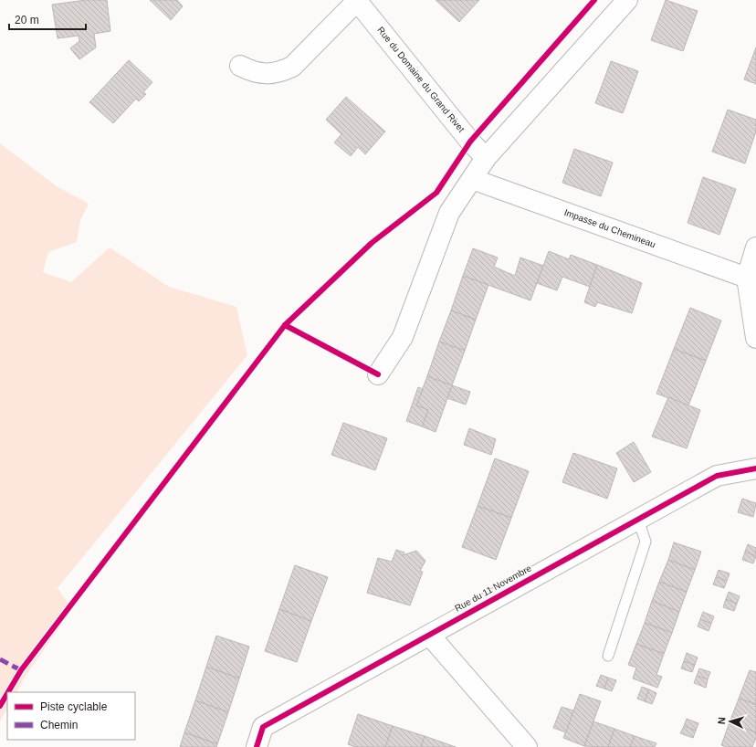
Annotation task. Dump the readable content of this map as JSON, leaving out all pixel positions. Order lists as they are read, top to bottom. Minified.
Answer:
{"streets":{"street":["Rue du Domaine du Grand Rivet","Impasse du Chemineau","Rue du 11 Novembre"]},"legend":["Piste cyclable","Chemin"],"scale_bar":"20 m","north":"left"}
